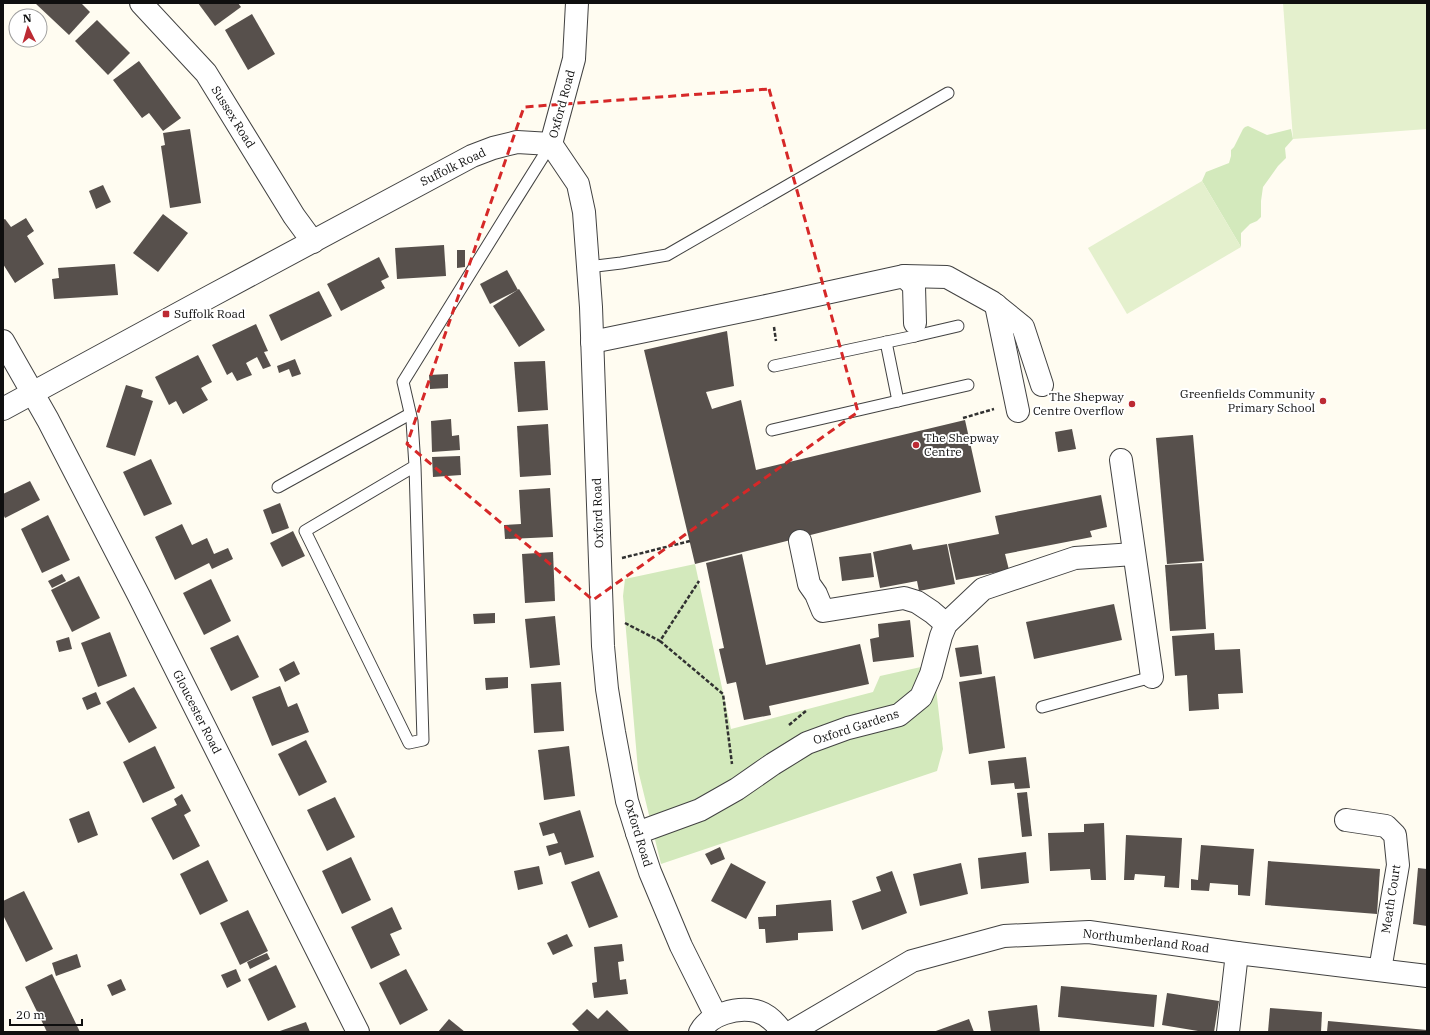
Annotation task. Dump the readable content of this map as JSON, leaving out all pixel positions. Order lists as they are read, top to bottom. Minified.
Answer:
{"streets":{"street":["Oxford Road","Sussex Road","Suffolk Road","Gloucester Road","Oxford Gardens","Meath Court","Northumberland Road"]},"crossings":[["Oxford Road","Suffolk Road"],["Oxford Road","Oxford Gardens"],["Sussex Road","Suffolk Road"],["Suffolk Road","Gloucester Road"],["Meath Court","Northumberland Road"]],"places":{"transit":["Suffolk Road"],"other":["Greenfields Community Primary School","The Shepway Centre Overflow","The Shepway Centre"]},"scale_bar":"20 m","north":"top"}
